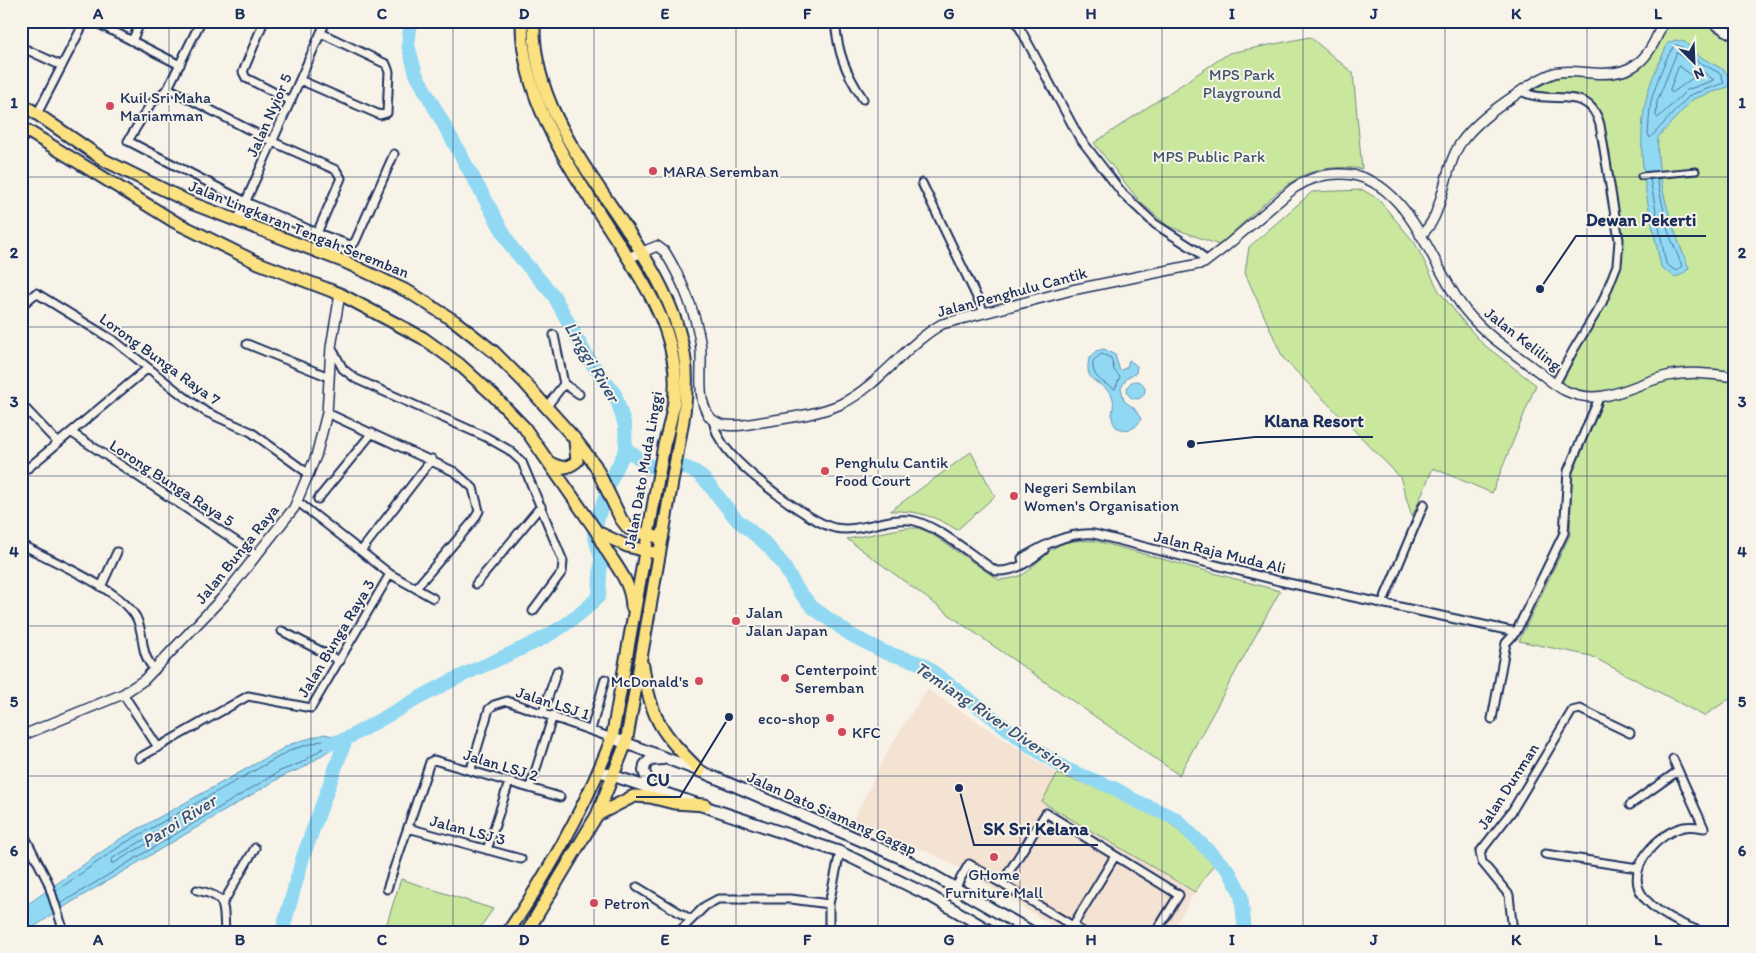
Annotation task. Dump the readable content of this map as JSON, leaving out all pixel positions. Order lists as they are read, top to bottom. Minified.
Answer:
{"streets":{"main road":["Jalan Lingkaran Tengah Seremban","Jalan Dato Muda Linggi","Jalan Dato Siamang Gagap"],"street":["Jalan Nyior 5","Jalan Penghulu Cantik","Jalan Keliling","Lorong Bunga Raya 7","Lorong Bunga Raya 5","Jalan Raja Muda Ali","Jalan Bunga Raya","Jalan Bunga Raya 3","Jalan LSJ 1","Jalan LSJ 2","Jalan Dunman","Jalan LSJ 3"]},"crossings":[["Jalan Nyior 5","Jalan Lingkaran Tengah Seremban"],["Jalan Lingkaran Tengah Seremban","Jalan Dato Muda Linggi"],["Jalan Penghulu Cantik","Jalan Keliling"],["Jalan Penghulu Cantik","Jalan Raja Muda Ali"],["Lorong Bunga Raya 7","Jalan Bunga Raya"],["Jalan Dato Muda Linggi","Jalan LSJ 1"],["Jalan Dato Muda Linggi","Jalan Dato Siamang Gagap"],["Lorong Bunga Raya 5","Jalan Bunga Raya"],["Jalan LSJ 1","Jalan LSJ 2"],["Jalan LSJ 1","Jalan Dato Siamang Gagap"],["Jalan LSJ 2","Jalan LSJ 3"]],"water":["Linggi River","Temiang River Diversion","Paroi River"],"parks":["MPS Park Playground","MPS Public Park"],"places":["Kuil Sri Maha Mariamman","MARA Seremban","Dewan Pekerti","Klana Resort","Penghulu Cantik Food Court","Negeri Sembilan Women's Organisation","Jalan Jalan Japan","Centerpoint Seremban","McDonald's","CU","eco-shop","KFC","SK Sri Kelana","GHome Furniture Mall","Petron"],"north":"bottom right","grid":{"columns":["A","B","C","D","E","F","G","H","I","J","K","L"],"rows":["1","2","3","4","5","6"]}}
